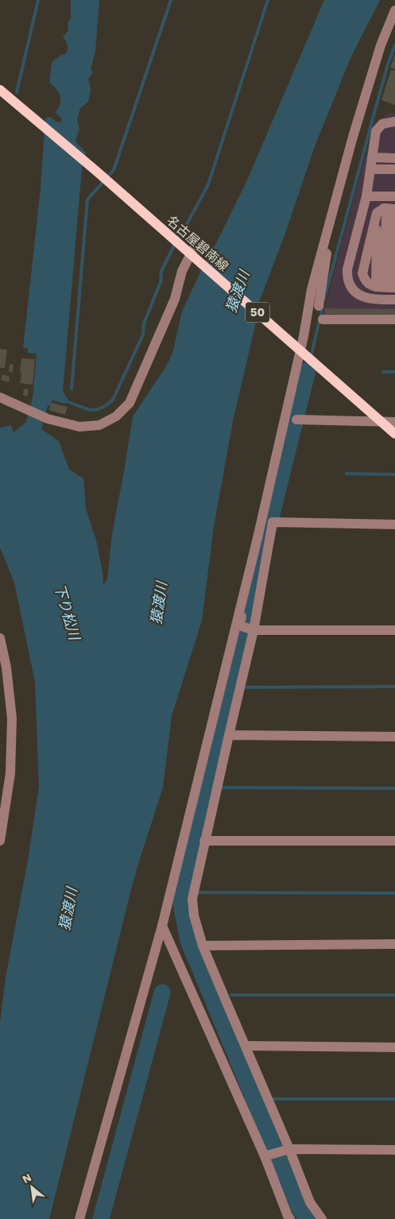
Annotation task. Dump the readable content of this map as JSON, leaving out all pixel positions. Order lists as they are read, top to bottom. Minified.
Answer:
{"streets":{"main road":["名古屋碧南線","50"]},"water":["猿渡川","下り松川"],"north":"top left"}
